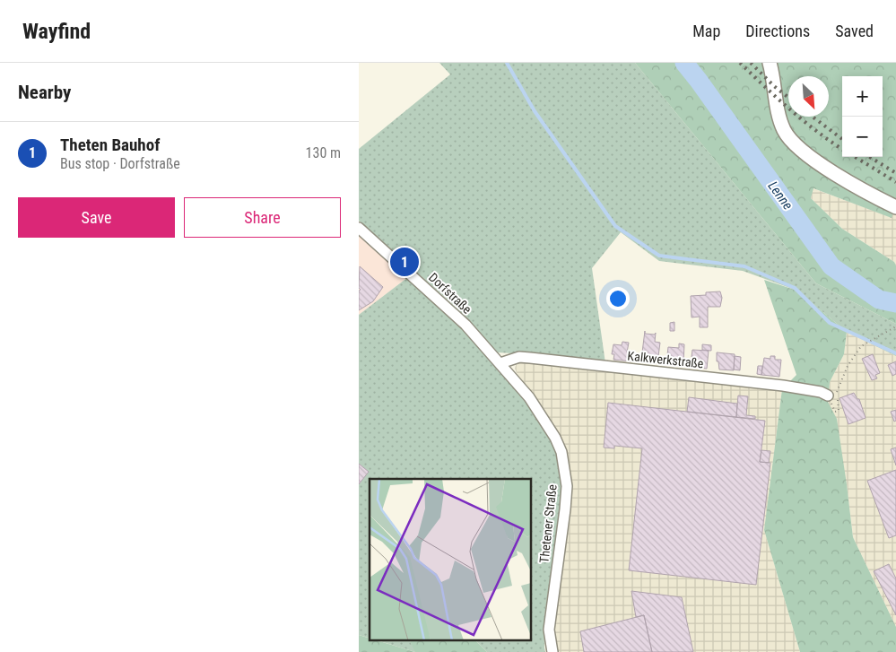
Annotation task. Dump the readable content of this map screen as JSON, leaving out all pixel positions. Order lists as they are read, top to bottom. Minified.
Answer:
{"streets":{"street":["Dorfstraße","Kalkwerkstraße","Thetener Straße"]},"crossings":[["Dorfstraße","Kalkwerkstraße"],["Dorfstraße","Thetener Straße"],["Kalkwerkstraße","Thetener Straße"]],"water":["Lenne"],"north":"bottom right","page":{"header":"Wayfind","nav":["Map","Directions","Saved"],"heading":"Nearby","map_buttons":["+","−"],"list":[{"mark":"1","name":"Theten Bauhof","note":"Bus stop · Dorfstraße","value":"130 m"}],"buttons":["Save","Share"],"pins":"1"}}
